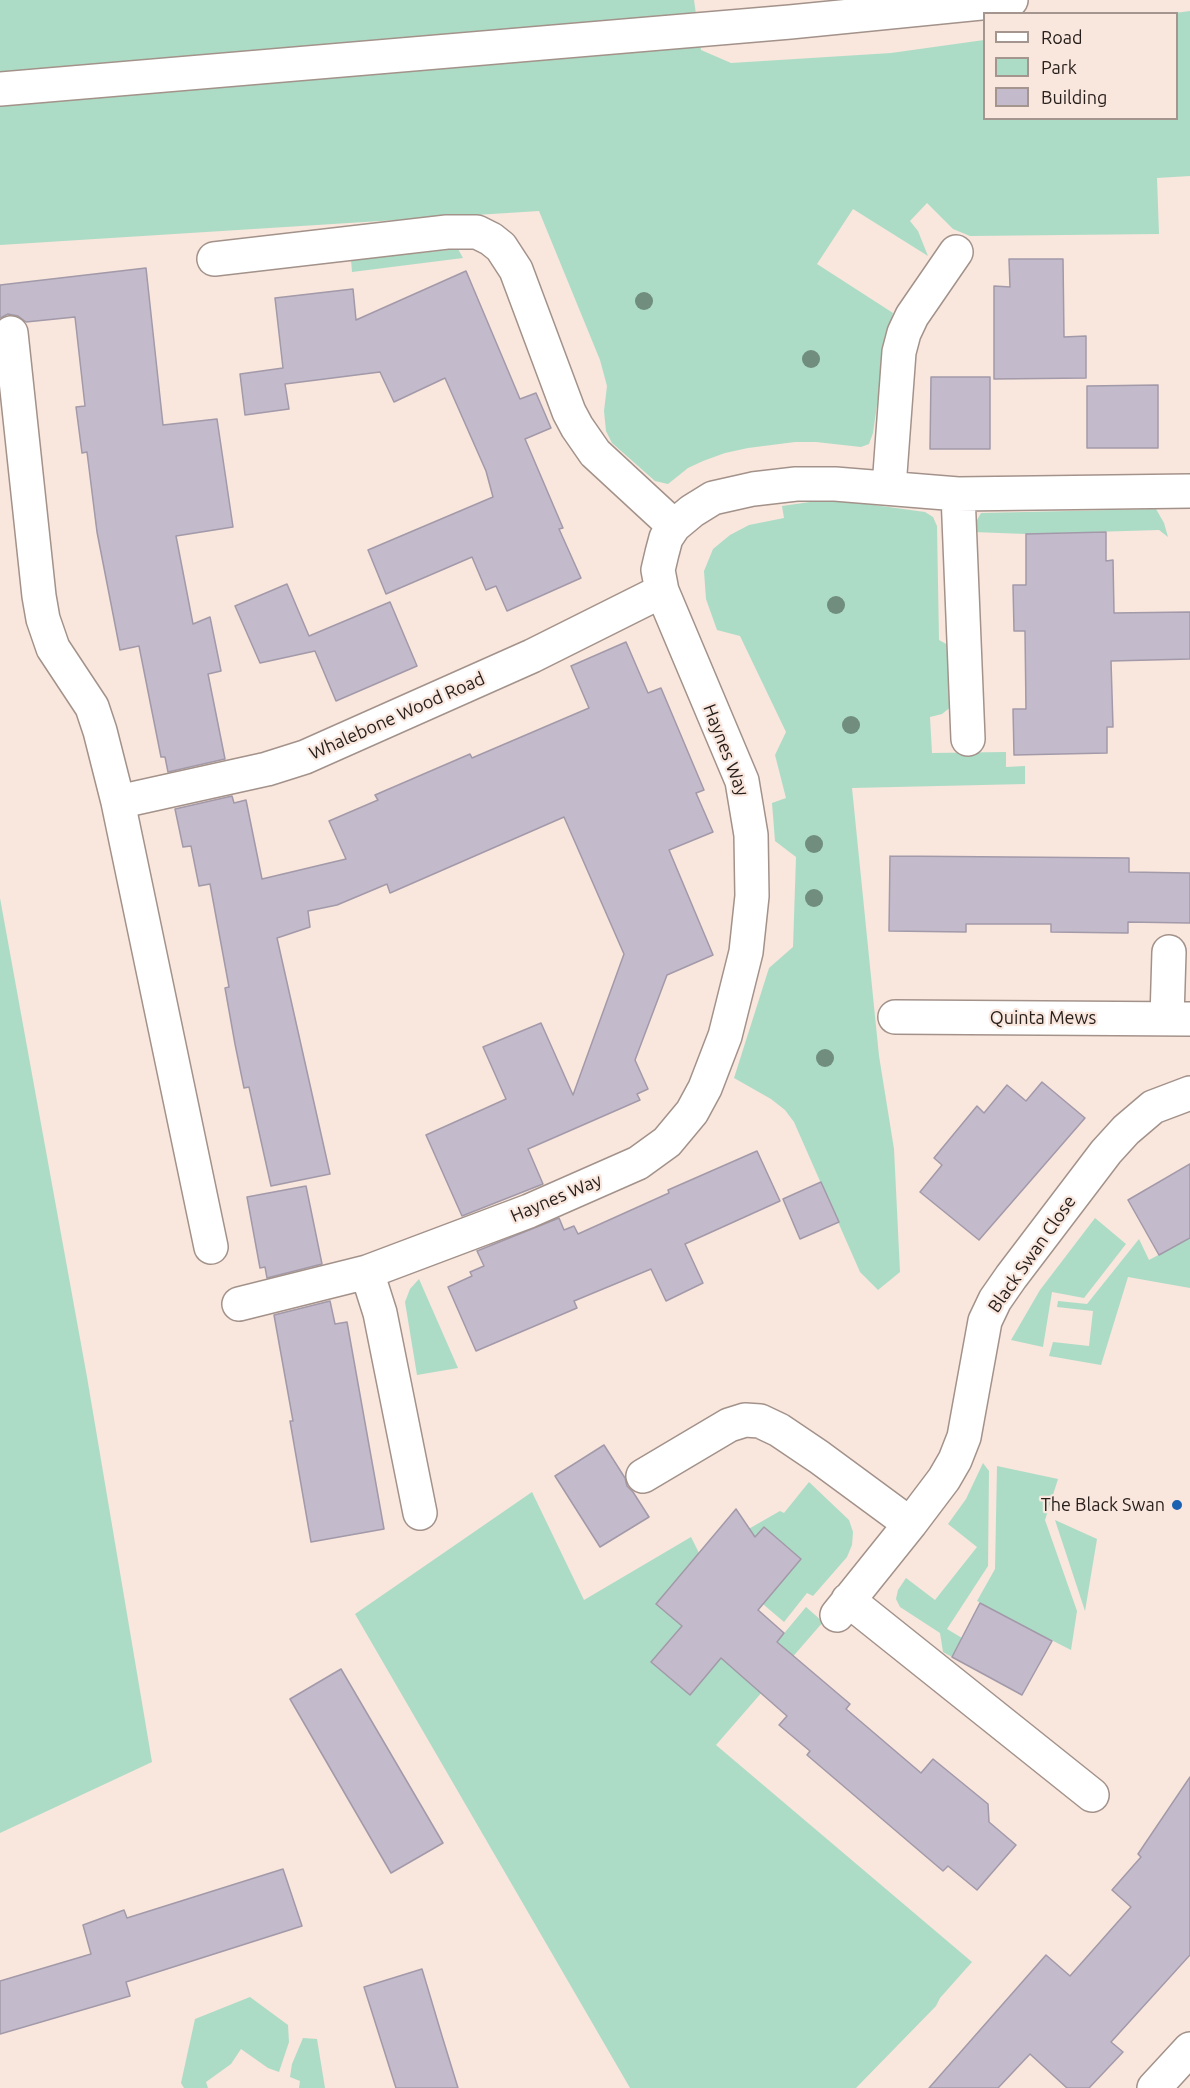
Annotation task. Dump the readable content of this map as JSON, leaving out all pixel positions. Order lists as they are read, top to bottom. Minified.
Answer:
{"streets":{"street":["Whalebone Wood Road","Haynes Way","Quinta Mews","Black Swan Close"]},"crossings":[["Whalebone Wood Road","Haynes Way"]],"places":["The Black Swan"],"legend":["Road","Park","Building"]}
